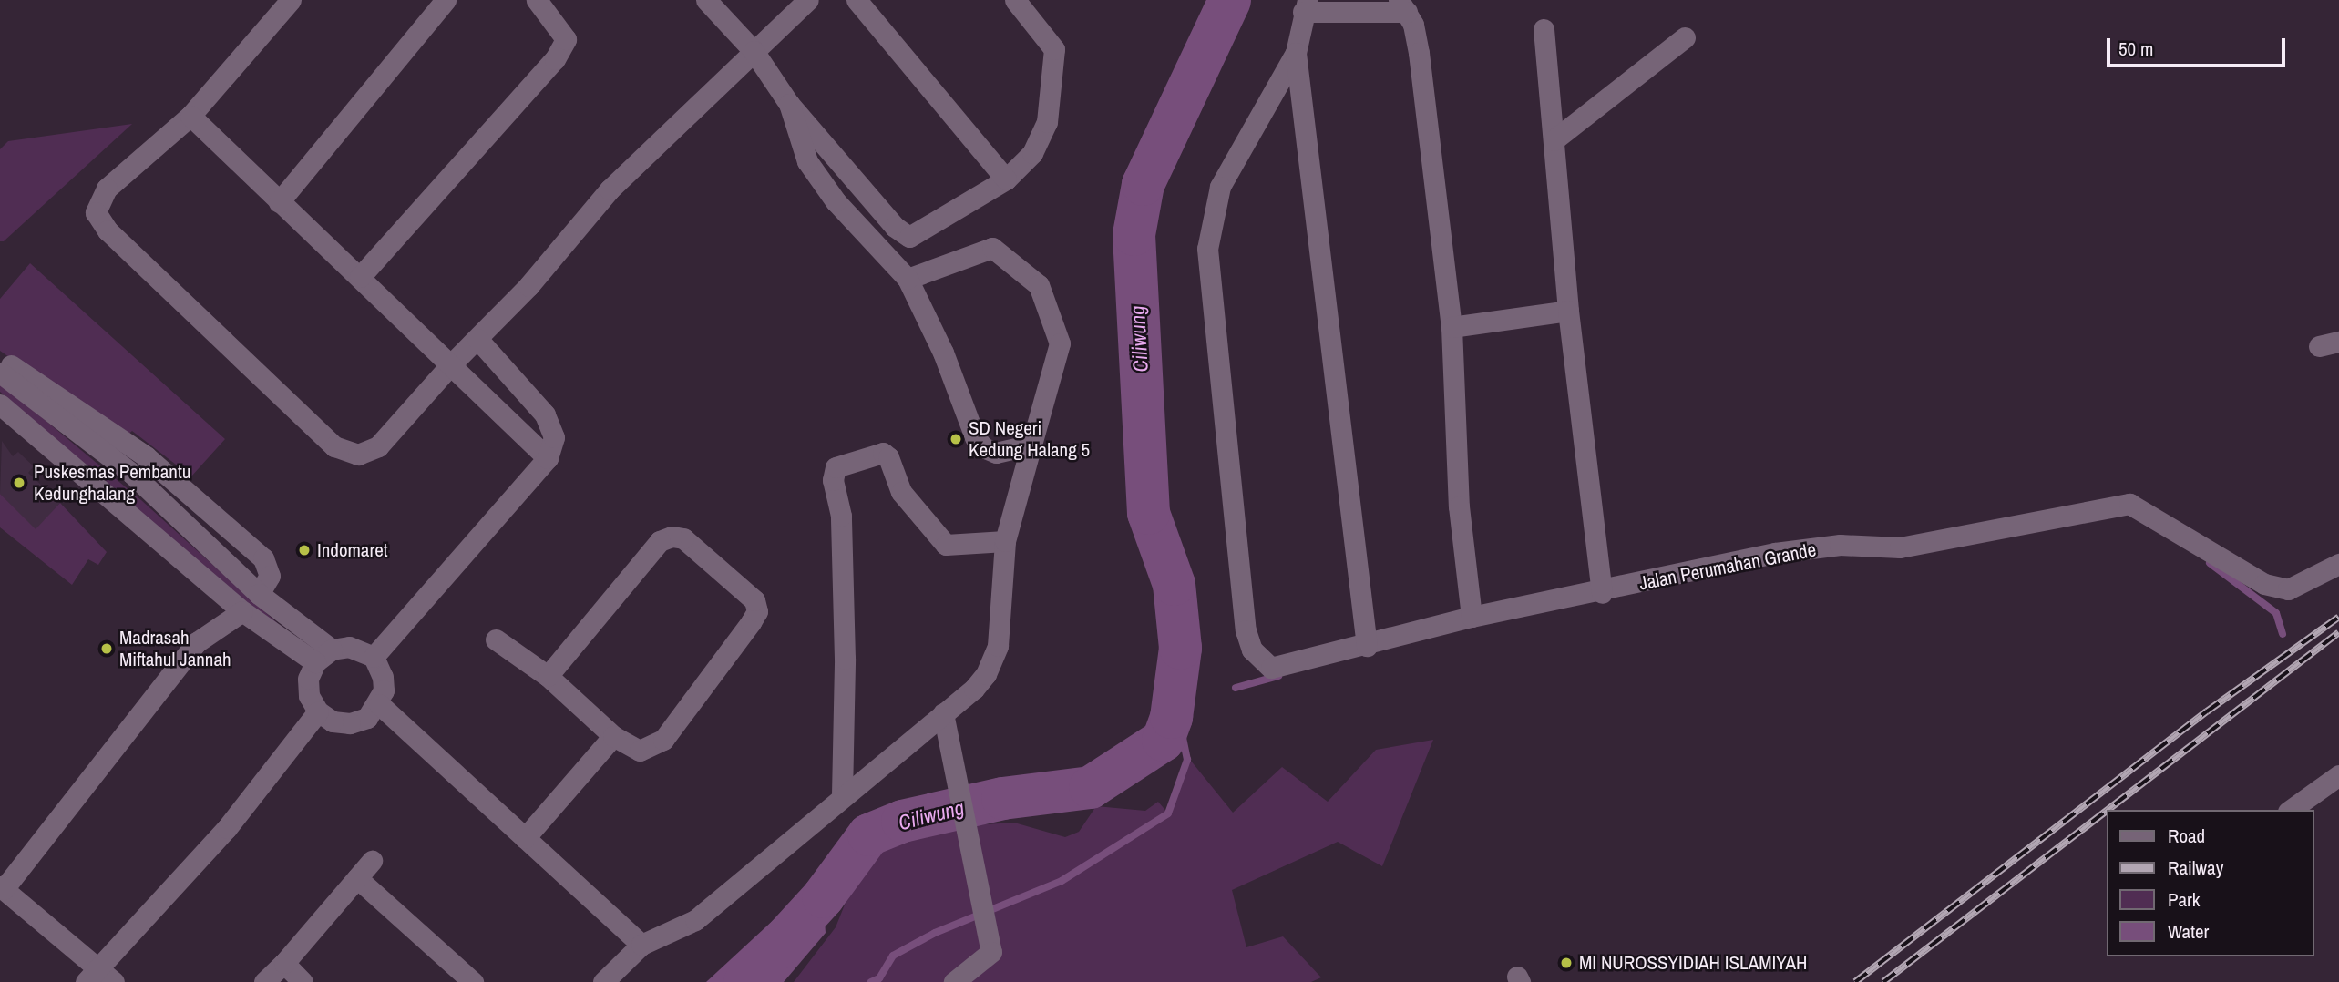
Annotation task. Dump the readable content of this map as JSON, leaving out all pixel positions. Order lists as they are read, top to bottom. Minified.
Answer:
{"streets":{"street":["Jalan Perumahan Grande"]},"water":["Ciliwung"],"places":["SD Negeri Kedung Halang 5","Puskesmas Pembantu Kedunghalang","Indomaret","Madrasah Miftahul Jannah","MI NUROSSYIDIAH ISLAMIYAH"],"legend":["Road","Railway","Park","Water"],"scale_bar":"50 m"}
